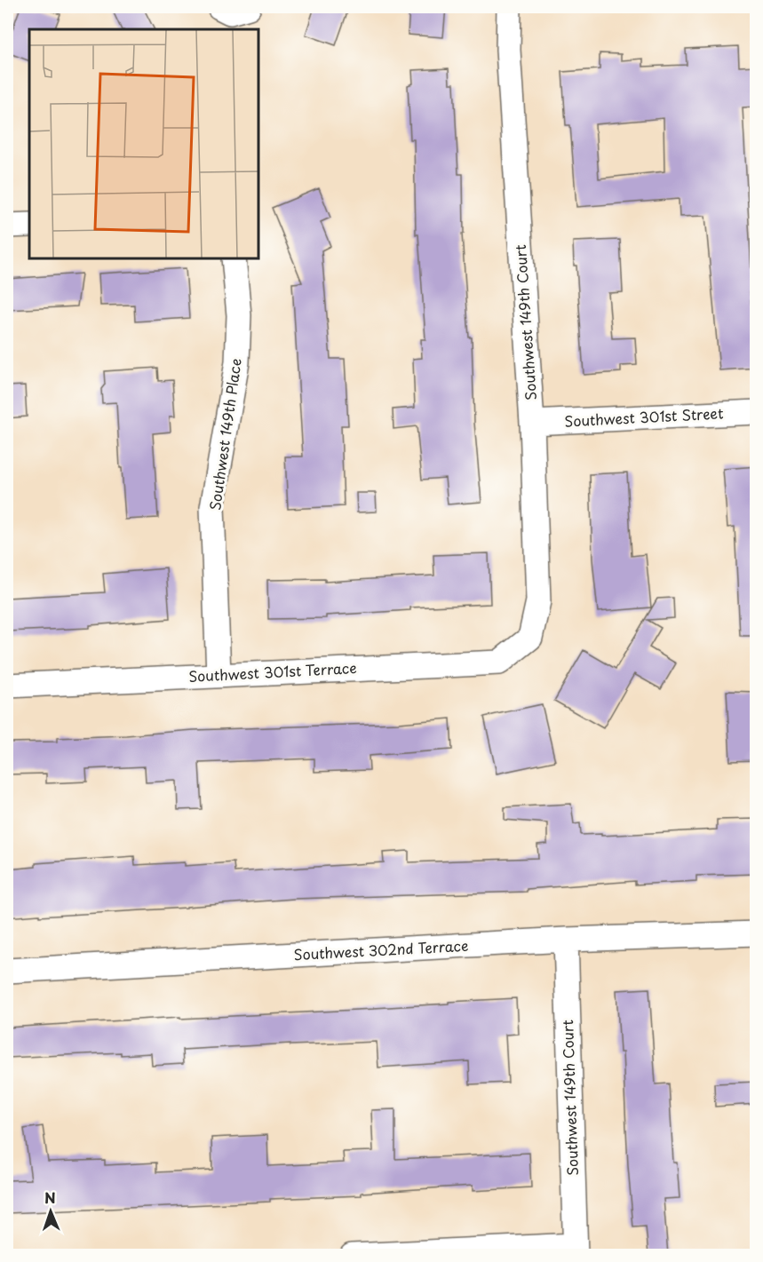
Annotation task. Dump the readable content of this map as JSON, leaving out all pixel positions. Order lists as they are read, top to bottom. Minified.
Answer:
{"streets":{"street":["Southwest 149th Court","Southwest 301st Street","Southwest 149th Place","Southwest 301st Terrace","Southwest 302nd Terrace"]},"crossings":[["Southwest 149th Court","Southwest 301st Street"],["Southwest 149th Court","Southwest 301st Terrace"],["Southwest 149th Court","Southwest 302nd Terrace"],["Southwest 149th Place","Southwest 301st Terrace"]],"north":"top"}
